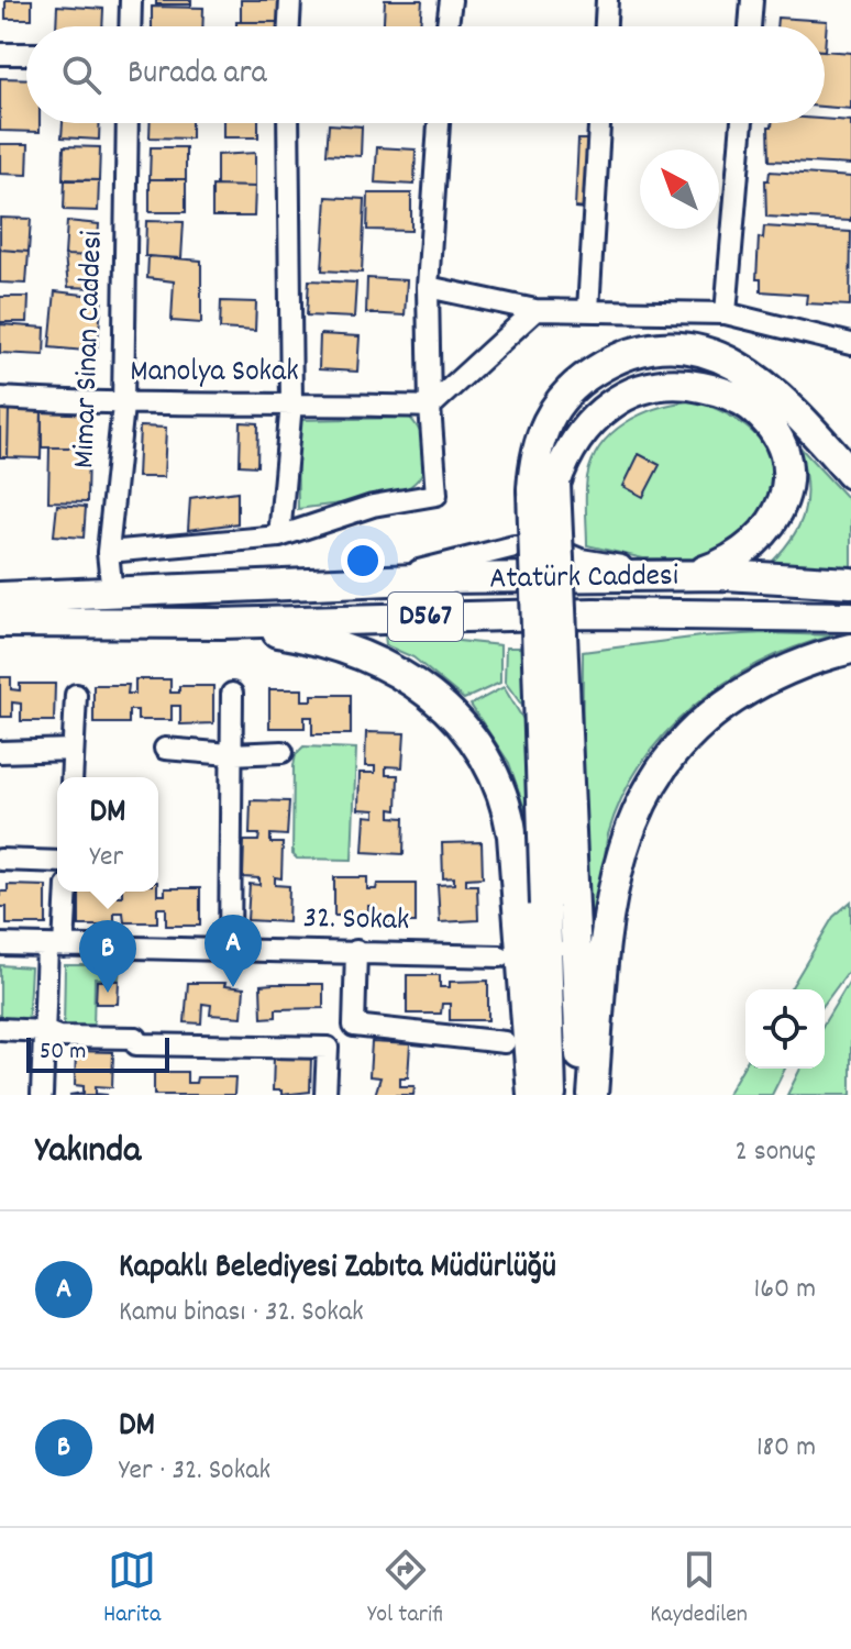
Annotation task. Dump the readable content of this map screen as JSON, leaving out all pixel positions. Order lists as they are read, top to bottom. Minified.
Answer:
{"streets":{"highway":["Atatürk Caddesi","D567"],"street":["Mimar Sinan Caddesi","Manolya Sokak","32. Sokak"]},"crossings":[["Mimar Sinan Caddesi","Manolya Sokak"],["Mimar Sinan Caddesi","Atatürk Caddesi"],["Atatürk Caddesi","D567"]],"scale_bar":"50 m","north":"top left","page":{"search":"Burada ara","popup":["DM","Yer"],"pins":["A","B"],"scale":"50 m","heading":["Yakında","2 sonuç"],"list":[{"mark":"A","name":"Kapaklı Belediyesi Zabıta Müdürlüğü","note":"Kamu binası · 32. Sokak","value":"160 m"},{"mark":"B","name":"DM","note":"Yer · 32. Sokak","value":"180 m"}],"nav":["Harita","Yol tarifi","Kaydedilen"]}}
